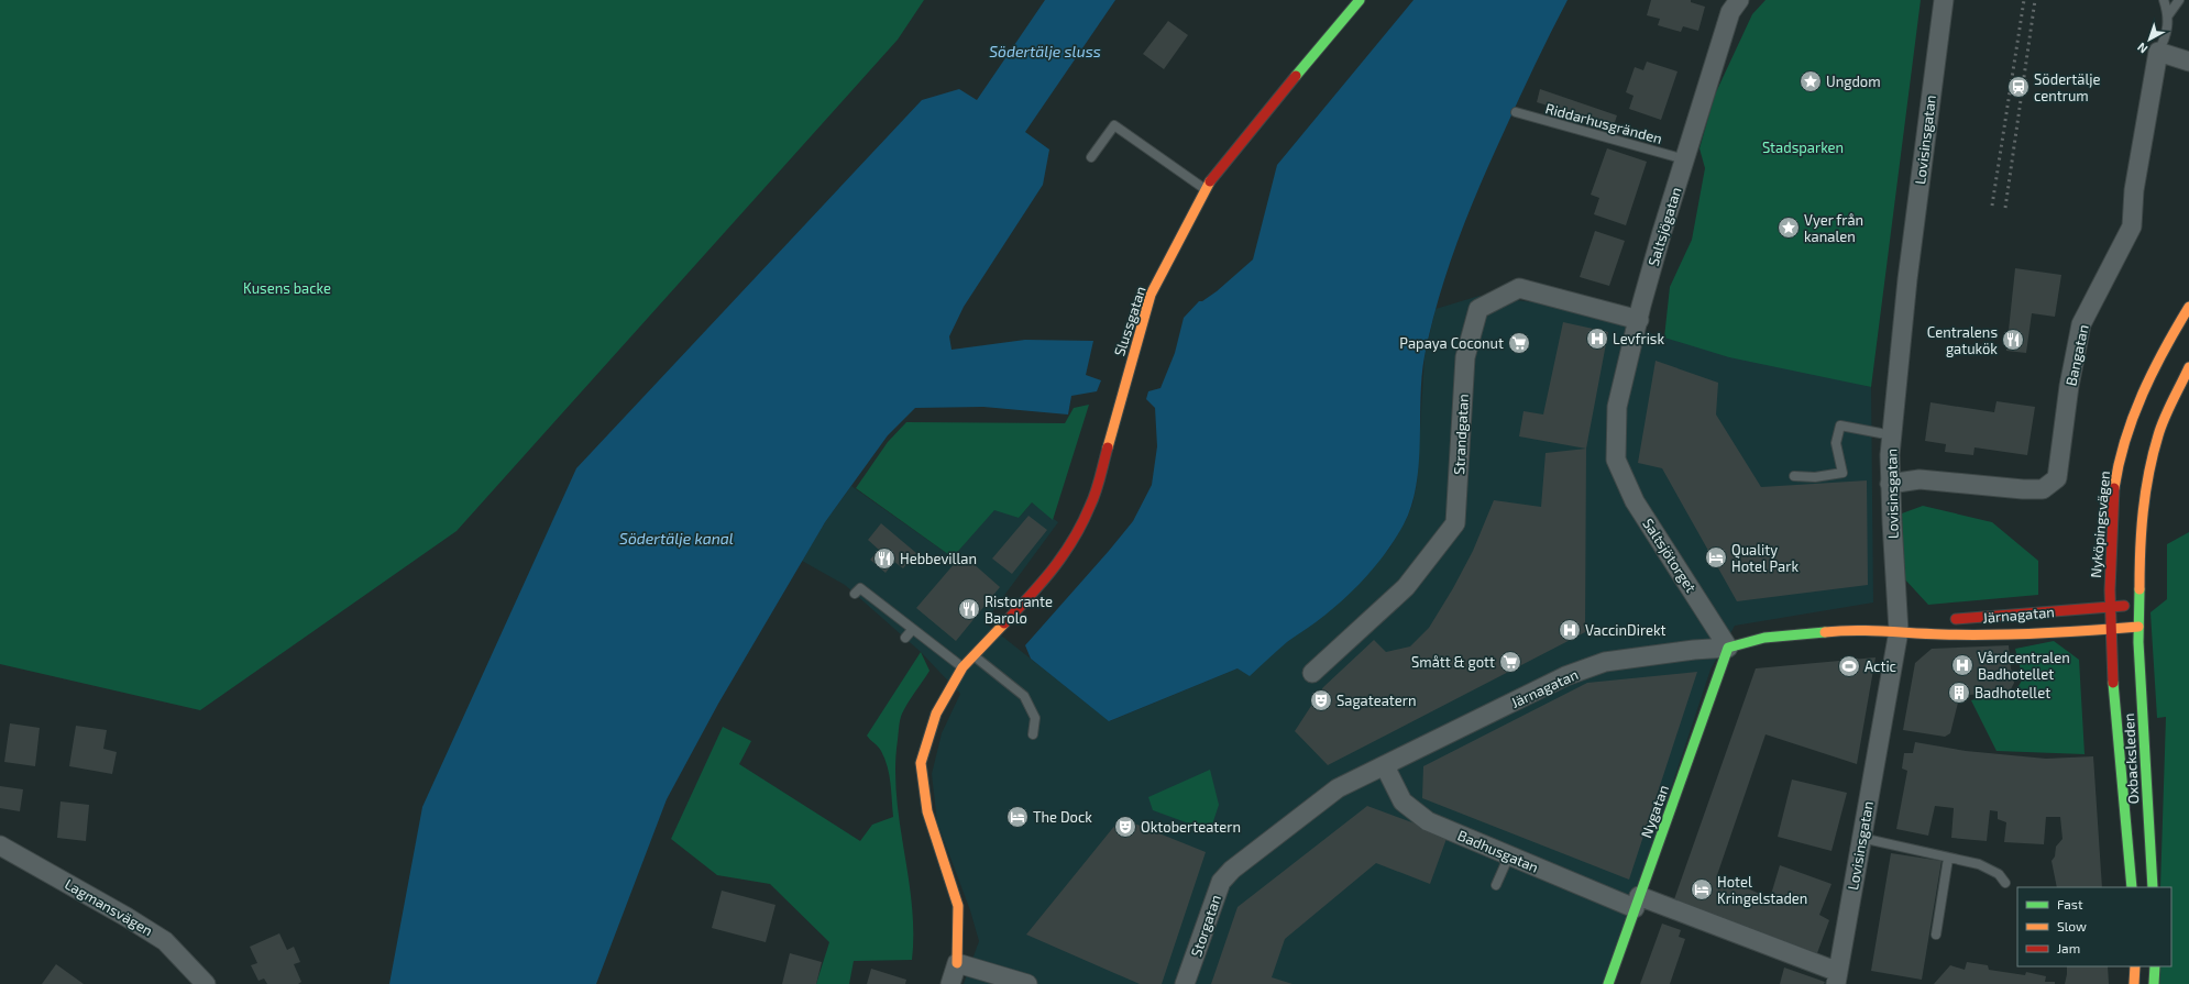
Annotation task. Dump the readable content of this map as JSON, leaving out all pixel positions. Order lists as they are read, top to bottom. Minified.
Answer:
{"streets":{"street":["Lovisinsgatan","Saltsjögatan","Slussgatan","Bangatan","Strandgatan","Nyköpingsvägen","Saltsjötorget","Järnagatan","Oxbacksleden","Nygatan","Badhusgatan","Lagmansvägen","Storgatan"],"lane":["Riddarhusgränden"]},"crossings":[["Riddarhusgränden","Saltsjögatan"],["Lovisinsgatan","Bangatan"],["Lovisinsgatan","Järnagatan"],["Lovisinsgatan","Badhusgatan"],["Saltsjögatan","Strandgatan"],["Saltsjögatan","Saltsjötorget"],["Nyköpingsvägen","Järnagatan"],["Nyköpingsvägen","Oxbacksleden"],["Saltsjötorget","Järnagatan"],["Saltsjötorget","Nygatan"],["Järnagatan","Oxbacksleden"],["Järnagatan","Nygatan"],["Järnagatan","Badhusgatan"],["Järnagatan","Storgatan"],["Nygatan","Badhusgatan"]],"water":["Södertälje sluss","Södertälje kanal"],"parks":["Stadsparken","Kusens backe"],"places":{"place":["Ungdom","Vyer från kanalen"],"station":["Södertälje centrum"],"hospital":["Levfrisk","VaccinDirekt","Vårdcentralen Badhotellet"],"restaurant":["Centralens gatukök","Hebbevillan","Ristorante Barolo"],"supermarket":["Papaya Coconut","Smått & gott"],"hotel":["Quality Hotel Park","The Dock","Hotel Kringelstaden"],"sports":["Actic"],"building":["Badhotellet"],"theatre":["Sagateatern","Oktoberteatern"]},"legend":["Fast","Slow","Jam"],"north":"bottom left"}
